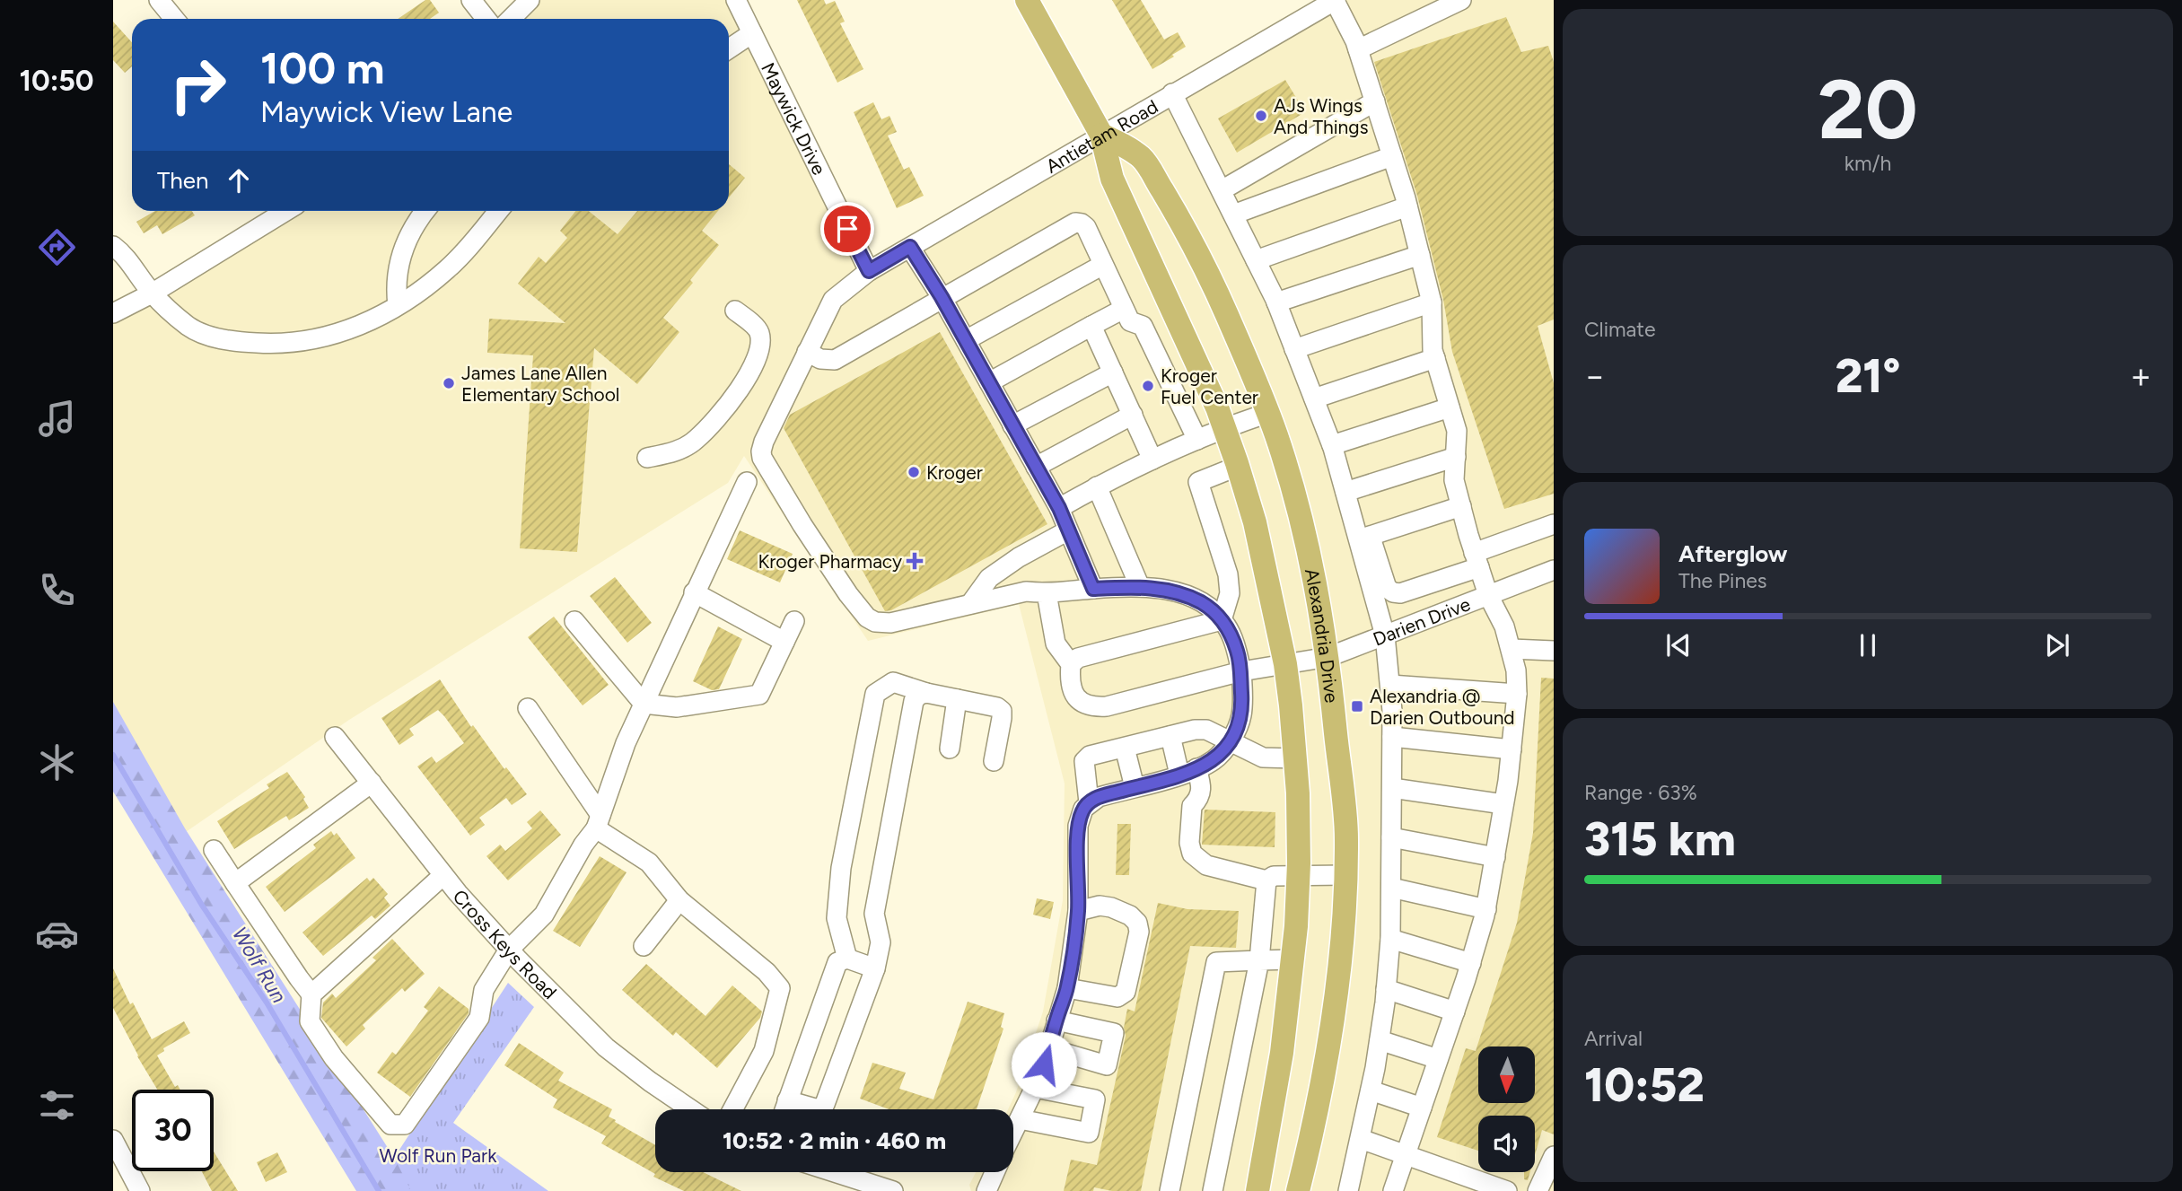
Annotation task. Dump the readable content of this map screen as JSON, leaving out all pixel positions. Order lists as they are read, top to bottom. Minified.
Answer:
{"streets":{"main road":["Alexandria Drive"],"street":["Maywick Drive","Antietam Road","Darien Drive","Cross Keys Road"]},"crossings":[["Maywick Drive","Antietam Road"],["Antietam Road","Alexandria Drive"],["Darien Drive","Alexandria Drive"]],"water":["Wolf Run"],"parks":["Wolf Run Park"],"places":{"other":["AJs Wings And Things","James Lane Allen Elementary School","Kroger Fuel Center","Kroger"],"health":["Kroger Pharmacy"],"transit":["Alexandria @ Darien Outbound"]},"north":"bottom","page":{"tabs":"10:50","tile":[["20","km/h"],"Climate",["Range · 63%","315 km"],["Arrival","10:52"]],"turn":["100 m","Maywick View Lane"],"then":"Then","heat":["−","21°","+"],"song":["Afterglow","The Pines"],"limit":"30","trip":"10:52 · 2 min · 460 m"}}
